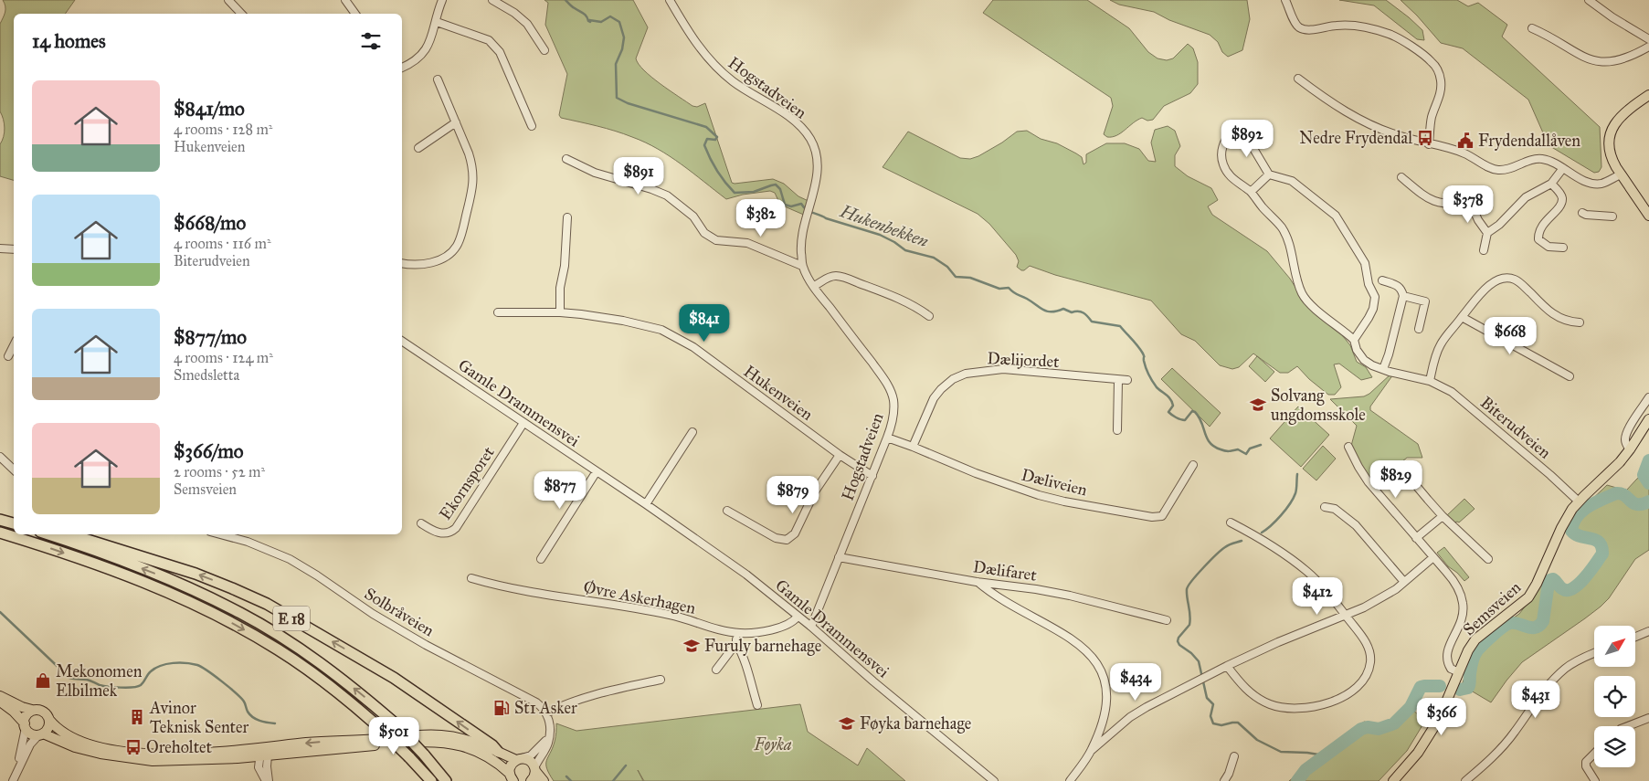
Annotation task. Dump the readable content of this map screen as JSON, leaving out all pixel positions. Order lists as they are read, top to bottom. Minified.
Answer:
{"streets":{"highway":["E 18"],"main road":["Semsveien"],"street":["Hogstadveien","Dælijordet","Hukenveien","Gamle Drammensvei","Biterudveien","Dæliveien","Ekornsporet","Dælifaret","Øvre Askerhagen","Solbråveien"]},"crossings":[["Hogstadveien","Hukenveien"],["Hogstadveien","Gamle Drammensvei"],["Hogstadveien","Dæliveien"],["Hogstadveien","Dælifaret"],["Dælijordet","Dæliveien"],["Gamle Drammensvei","Ekornsporet"],["Gamle Drammensvei","Øvre Askerhagen"],["Biterudveien","Semsveien"]],"water":["Hukenbekken"],"parks":["Føyka"],"places":{"bus stop":["Nedre Frydendal","Oreholtet"],"public building":["Frydendallåven"],"school or university":["Solvang ungdomsskole","Furuly barnehage","Føyka barnehage"],"shop":["Mekonomen Elbilmek"],"fuel station":["St1 Asker"],"building":["Avinor Teknisk Senter"]},"north":"top right","page":{"heading":"14 homes","list":[{"name":"$841/mo","note":"4 rooms · 128 m² · Hukenveien"},{"name":"$668/mo","note":"4 rooms · 116 m² · Biterudveien"},{"name":"$877/mo","note":"4 rooms · 124 m² · Smedsletta"},{"name":"$366/mo","note":"2 rooms · 52 m² · Semsveien"}],"price":["$892","$891","$378","$382","$841","$668","$829","$877","$879","$412","$434","$431","$366","$501"]}}
